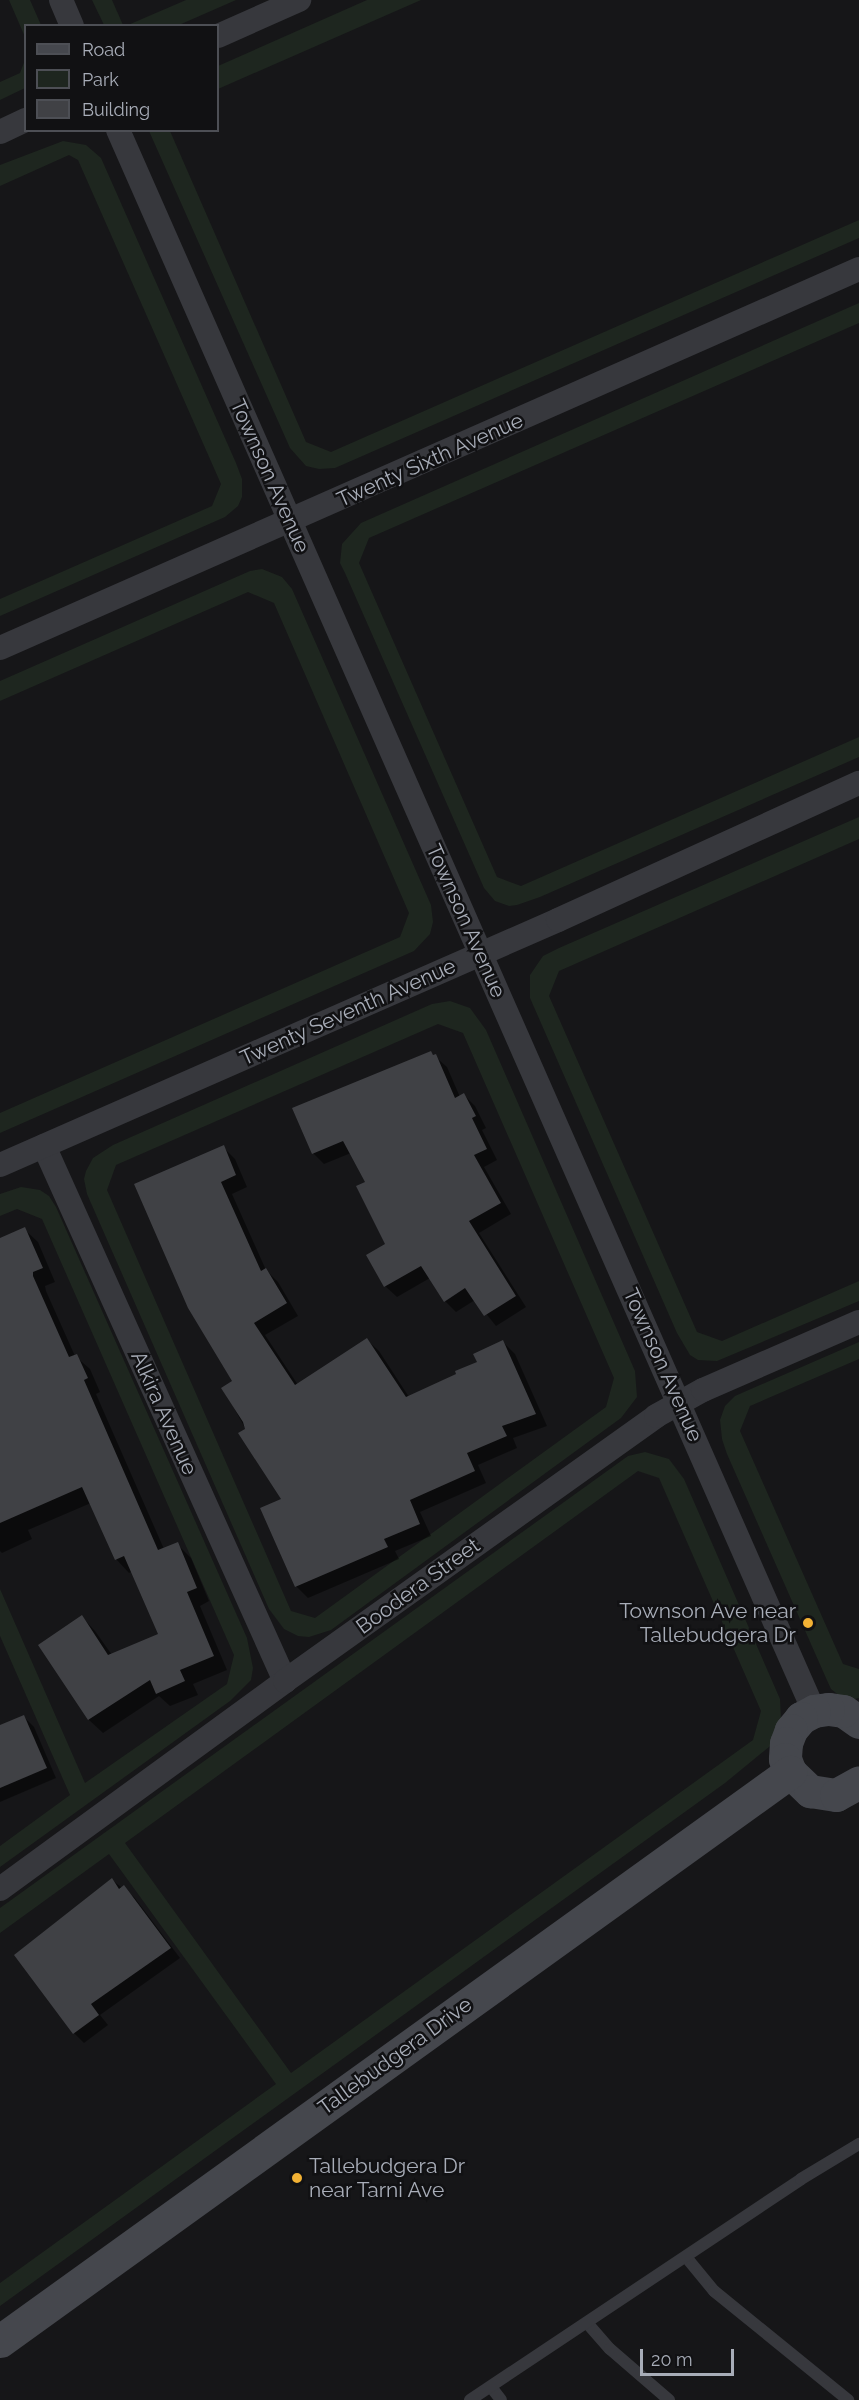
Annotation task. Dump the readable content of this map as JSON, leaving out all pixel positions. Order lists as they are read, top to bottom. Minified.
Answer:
{"streets":{"street":["Twenty Sixth Avenue","Townson Avenue","Twenty Seventh Avenue","Alkira Avenue","Boodera Street","Tallebudgera Drive"]},"crossings":[["Twenty Sixth Avenue","Townson Avenue"],["Townson Avenue","Twenty Seventh Avenue"],["Townson Avenue","Boodera Street"],["Twenty Seventh Avenue","Alkira Avenue"],["Alkira Avenue","Boodera Street"]],"places":["Townson Ave near Tallebudgera Dr","Tallebudgera Dr near Tarni Ave"],"legend":["Road","Park","Building"],"scale_bar":"20 m"}
